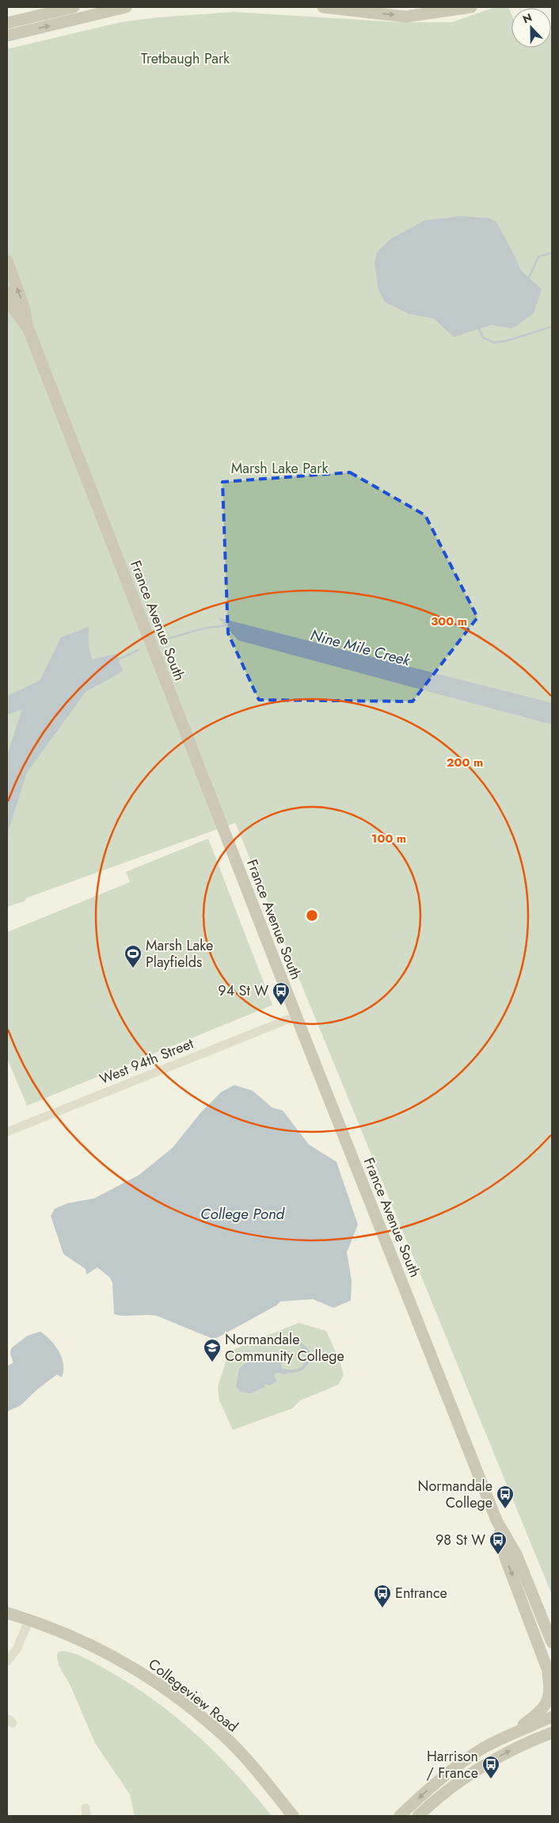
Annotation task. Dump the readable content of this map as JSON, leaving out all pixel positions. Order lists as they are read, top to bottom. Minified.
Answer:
{"streets":{"main road":["France Avenue South","Collegeview Road"],"street":["West 94th Street"]},"crossings":[["France Avenue South","West 94th Street"]],"water":["Nine Mile Creek","College Pond"],"parks":["Tretbaugh Park","Marsh Lake Park"],"places":{"sports":["Marsh Lake Playfields"],"bus stop":["94 St W","Normandale College","98 St W","Entrance","Harrison / France"],"school or university":["Normandale Community College"]},"north":"top","rings":["300 m","200 m","100 m"]}
